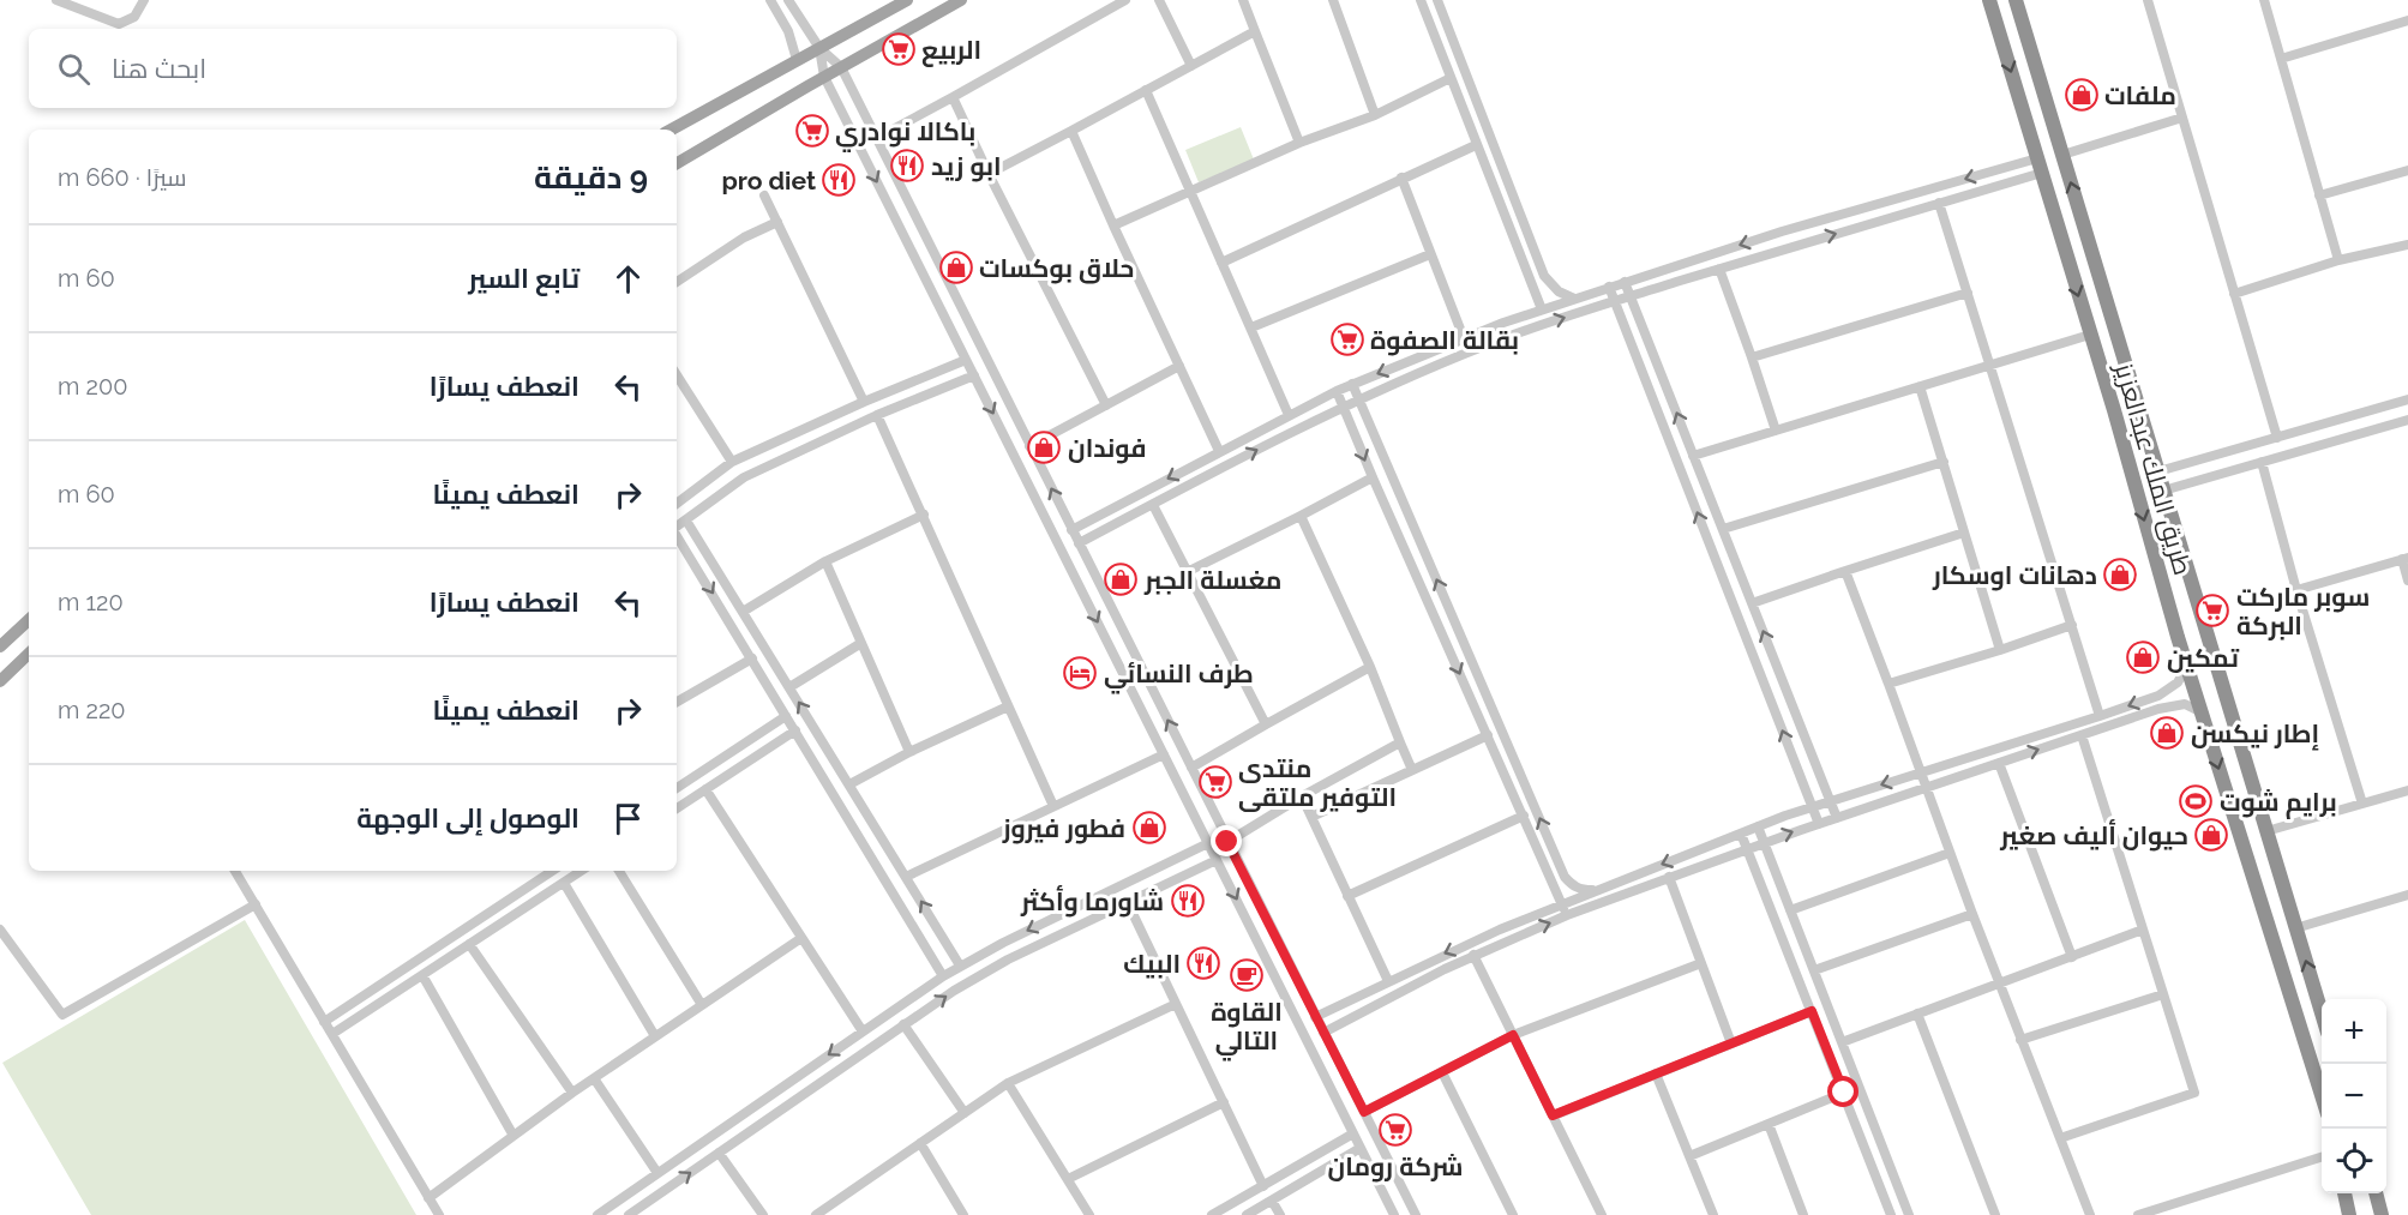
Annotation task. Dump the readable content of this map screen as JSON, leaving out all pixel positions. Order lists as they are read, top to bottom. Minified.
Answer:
{"streets":{"highway":["طريق الملك عبدالعزيز"]},"places":{"supermarket":["الربيع","باكالا نوادري","بقالة الصفوة","سوبر ماركت البركة","منتدى التوفير ملتقى","شركة رومان"],"shop":["ملفات","حلاق بوكسات","فوندان","دهانات اوسكار","مغسلة الجبر","تمكين","إطار نيكسن","فطور فيروز","حيوان أليف صغير"],"restaurant":["ابو زيد","pro diet","شاورما وأكثر","البيك"],"hotel":["طرف النسائي"],"sports":["برايم شوت"],"cafe":["القاوة التالي"]},"page":{"search":"ابحث هنا","heading":["9 دقيقة","سيرًا · 660 m"],"list":[["تابع السير","60 m"],["انعطف يسارًا","200 m"],["انعطف يمينًا","60 m"],["انعطف يسارًا","120 m"],["انعطف يمينًا","220 m"],"الوصول إلى الوجهة"],"map_buttons":["+","−"]}}
